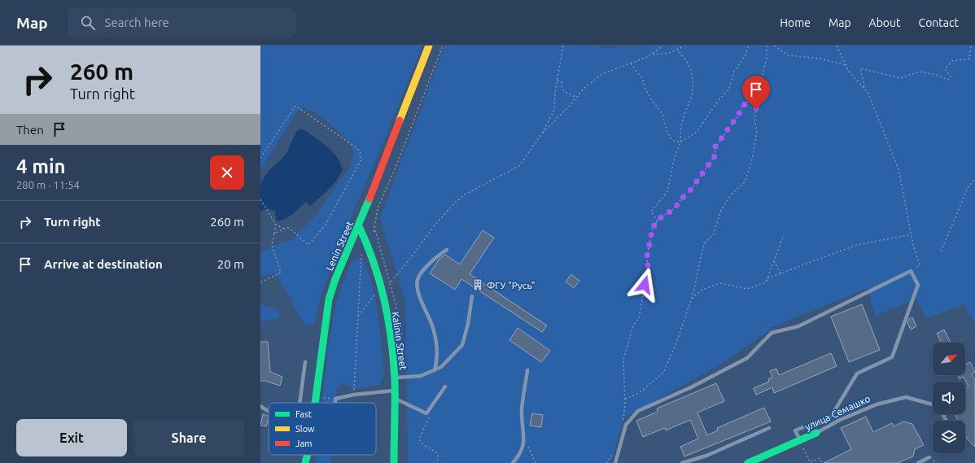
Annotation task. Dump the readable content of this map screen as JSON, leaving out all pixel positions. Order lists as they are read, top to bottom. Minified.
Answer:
{"streets":{"main road":["Lenin Street","Kalinin Street","улица Семашко"]},"crossings":[["Lenin Street","Kalinin Street"]],"places":{"building":["ФГУ \"Русь\""]},"legend":["Fast","Slow","Jam"],"north":"top right","page":{"header":"Map","search":"Search here","nav":["Home","Map","About","Contact"],"turn":["260 m","Turn right"],"then":"Then","heading":["4 min","280 m · 11:54"],"list":[{"name":"Turn right","value":"260 m"},{"name":"Arrive at destination","value":"20 m"}],"buttons":["Exit","Share"]}}
